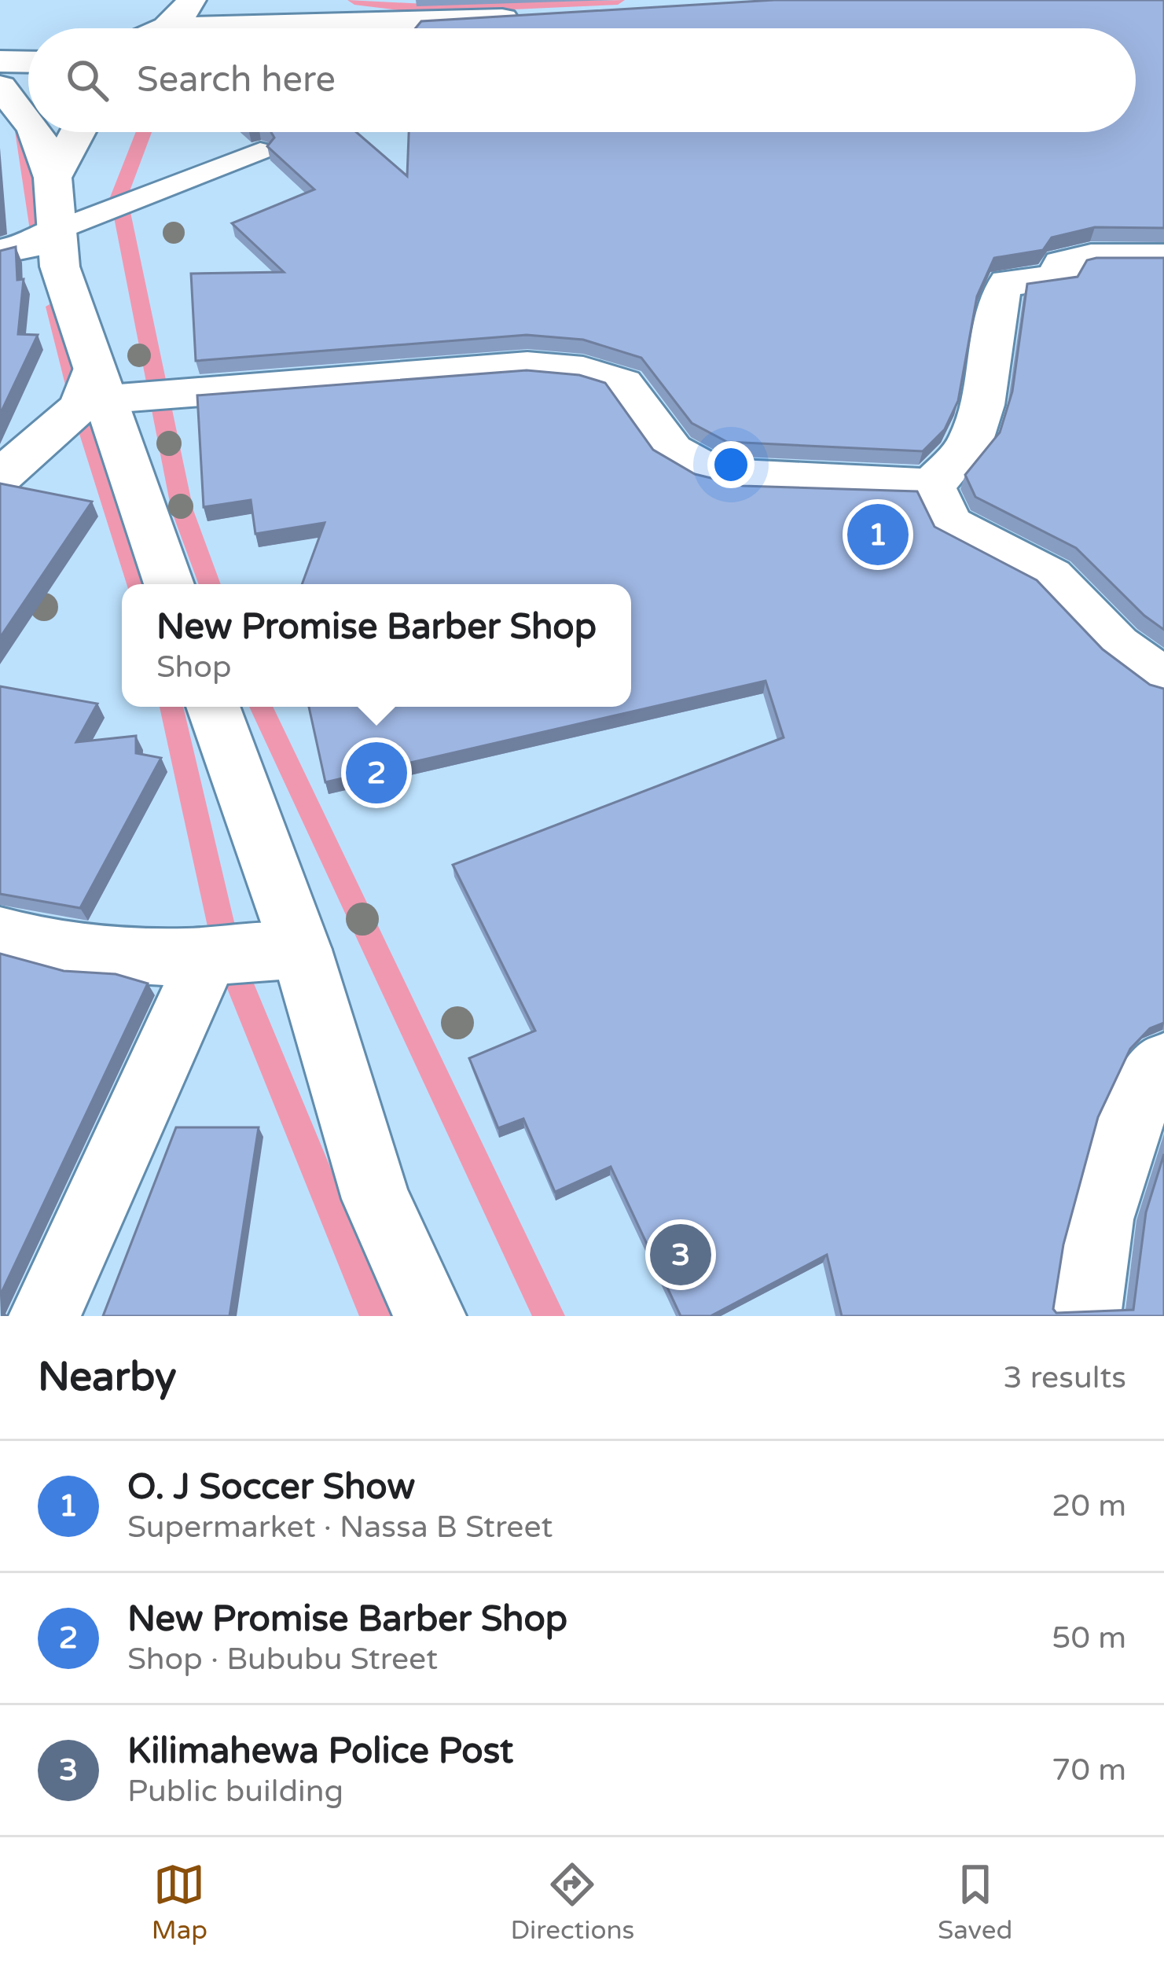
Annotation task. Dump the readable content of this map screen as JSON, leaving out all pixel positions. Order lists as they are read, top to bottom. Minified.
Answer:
{"page":{"search":"Search here","pins":["1","2","3"],"popup":["New Promise Barber Shop","Shop"],"heading":["Nearby","3 results"],"list":[{"mark":"1","name":"O. J Soccer Show","note":"Supermarket · Nassa B Street","value":"20 m"},{"mark":"2","name":"New Promise Barber Shop","note":"Shop · Bububu Street","value":"50 m"},{"mark":"3","name":"Kilimahewa Police Post","note":"Public building","value":"70 m"}],"nav":["Map","Directions","Saved"]}}
